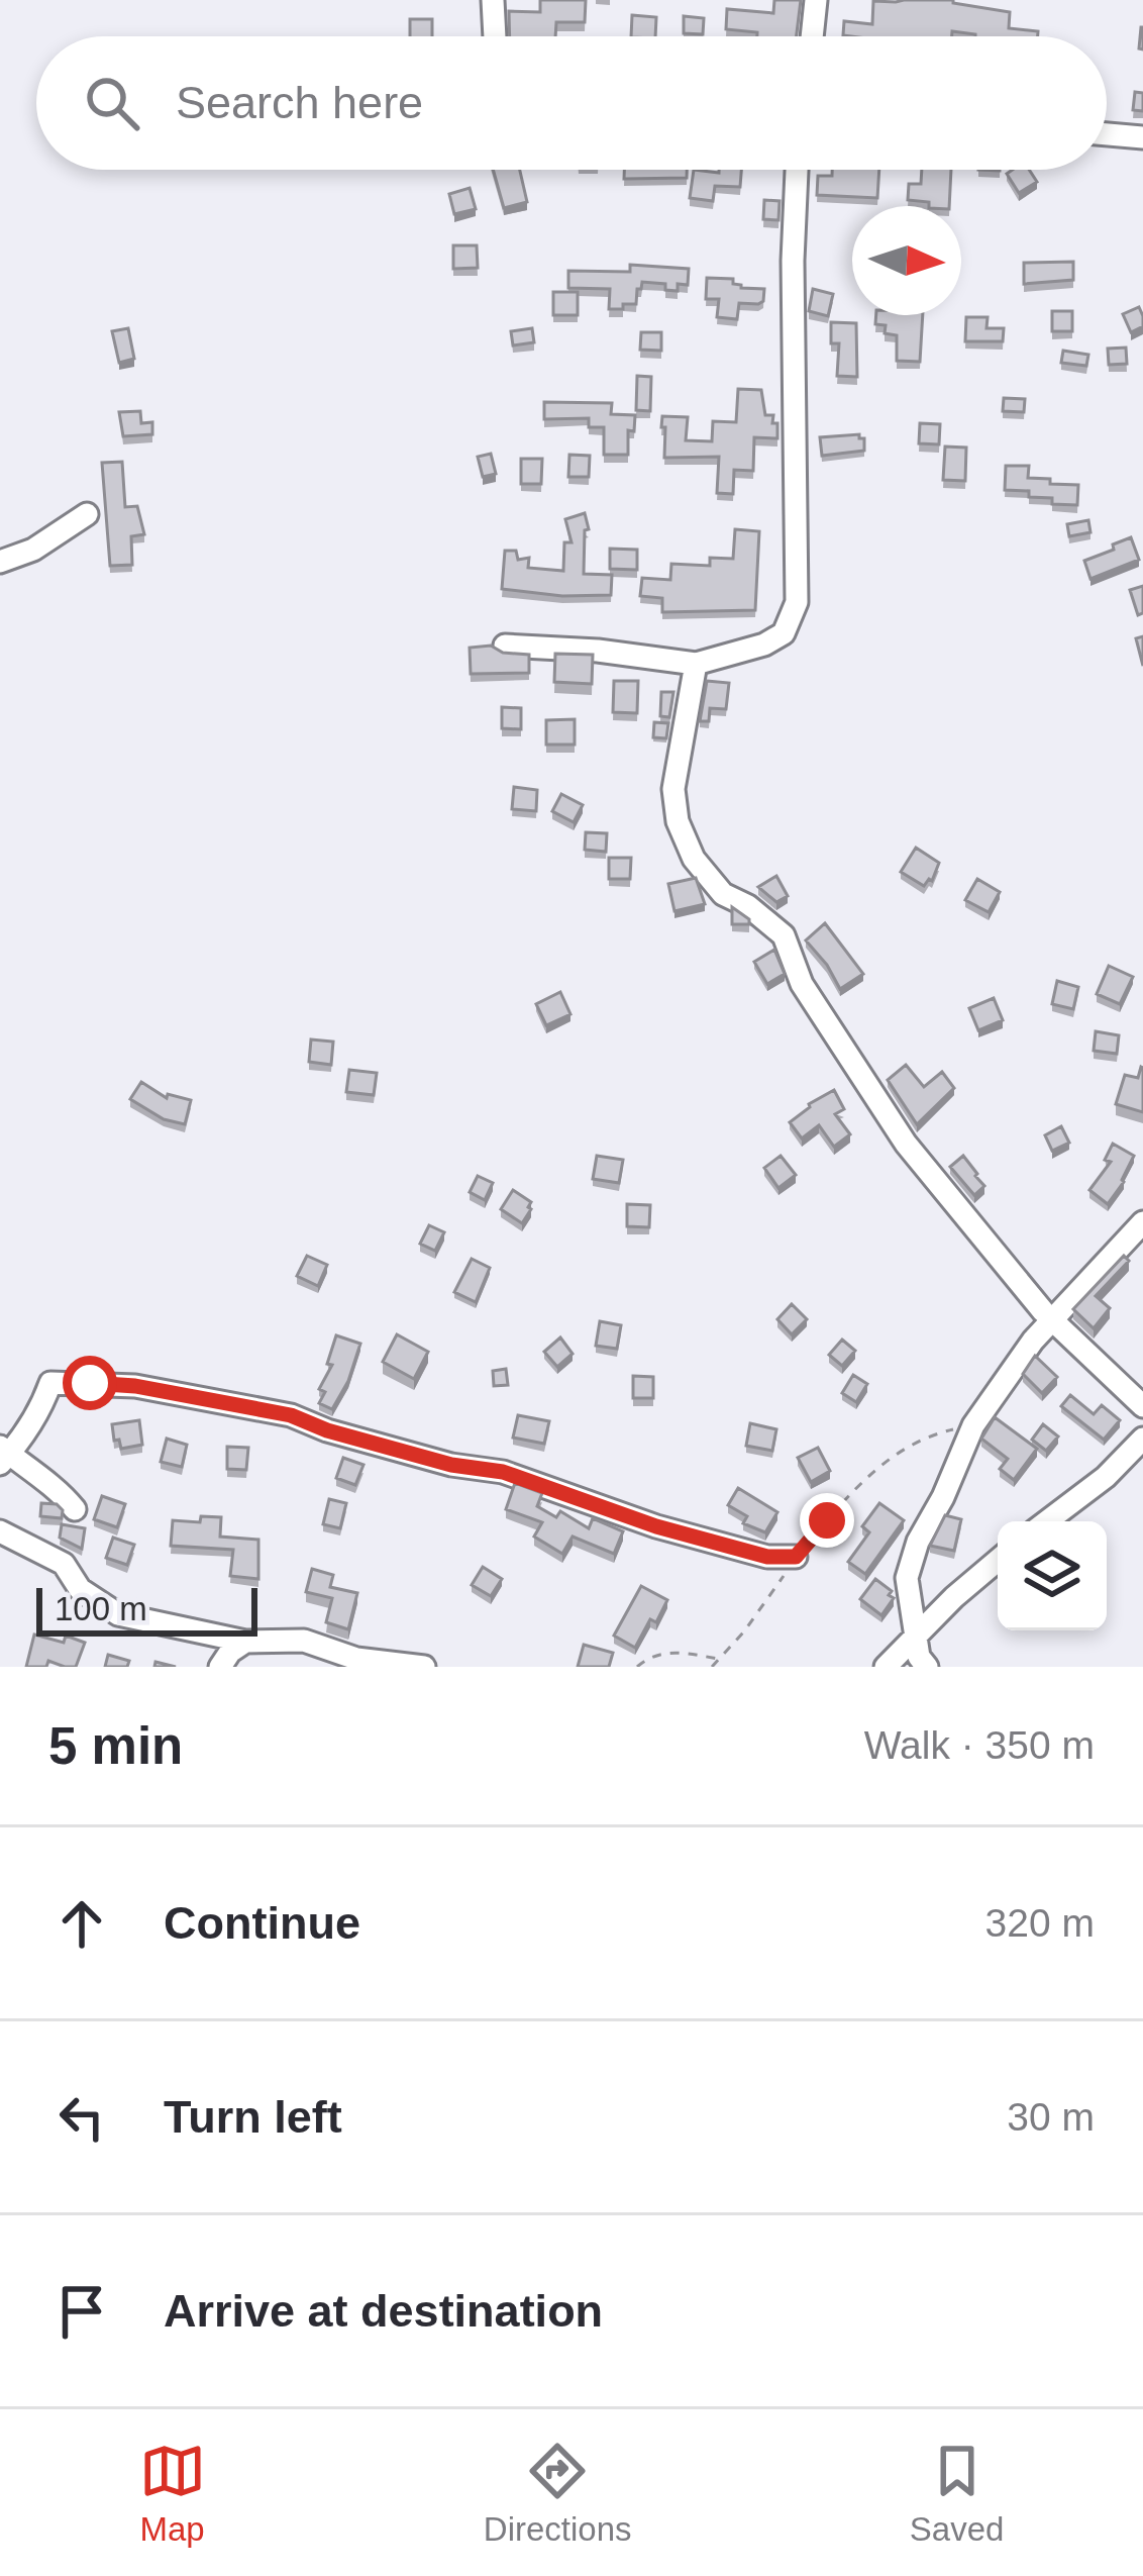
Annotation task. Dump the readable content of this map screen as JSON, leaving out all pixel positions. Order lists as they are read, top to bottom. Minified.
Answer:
{"scale_bar":"100 m","north":"right","page":{"search":"Search here","scale":"100 m","heading":["5 min","Walk · 350 m"],"list":[["Continue","320 m"],["Turn left","30 m"],"Arrive at destination"],"nav":["Map","Directions","Saved"]}}
